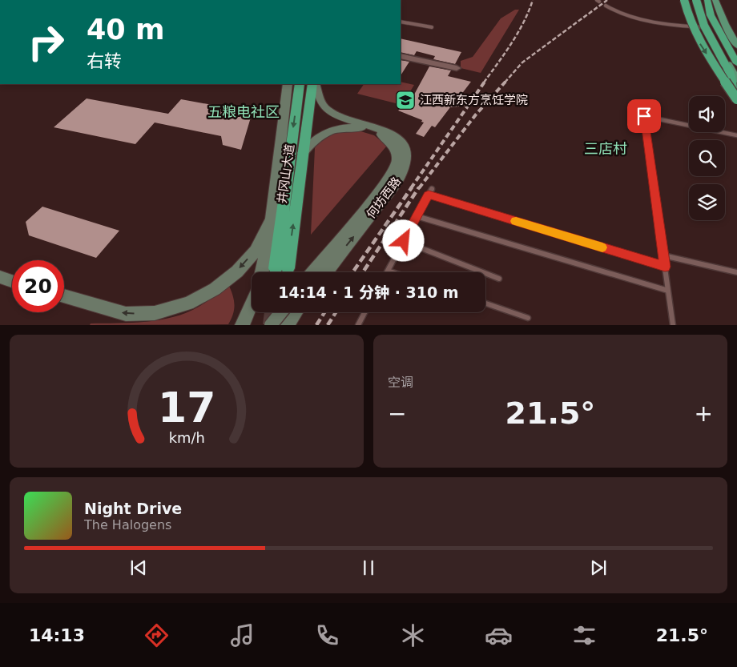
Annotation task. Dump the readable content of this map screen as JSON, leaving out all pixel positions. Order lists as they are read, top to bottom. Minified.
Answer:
{"streets":{"highway":["井冈山大道"],"main road":["何坊西路"]},"districts":["五粮电社区","三店村"],"places":{"school or university":["江西新东方烹饪学院"]},"page":{"turn":["40 m","右转"],"limit":"20","trip":"14:14 · 1 分钟 · 310 m","tile":"空调","heat":["−","21.5°","+"],"song":["Night Drive","The Halogens"],"tabs":["14:13","21.5°"],"gauge":["17","km/h"]}}
